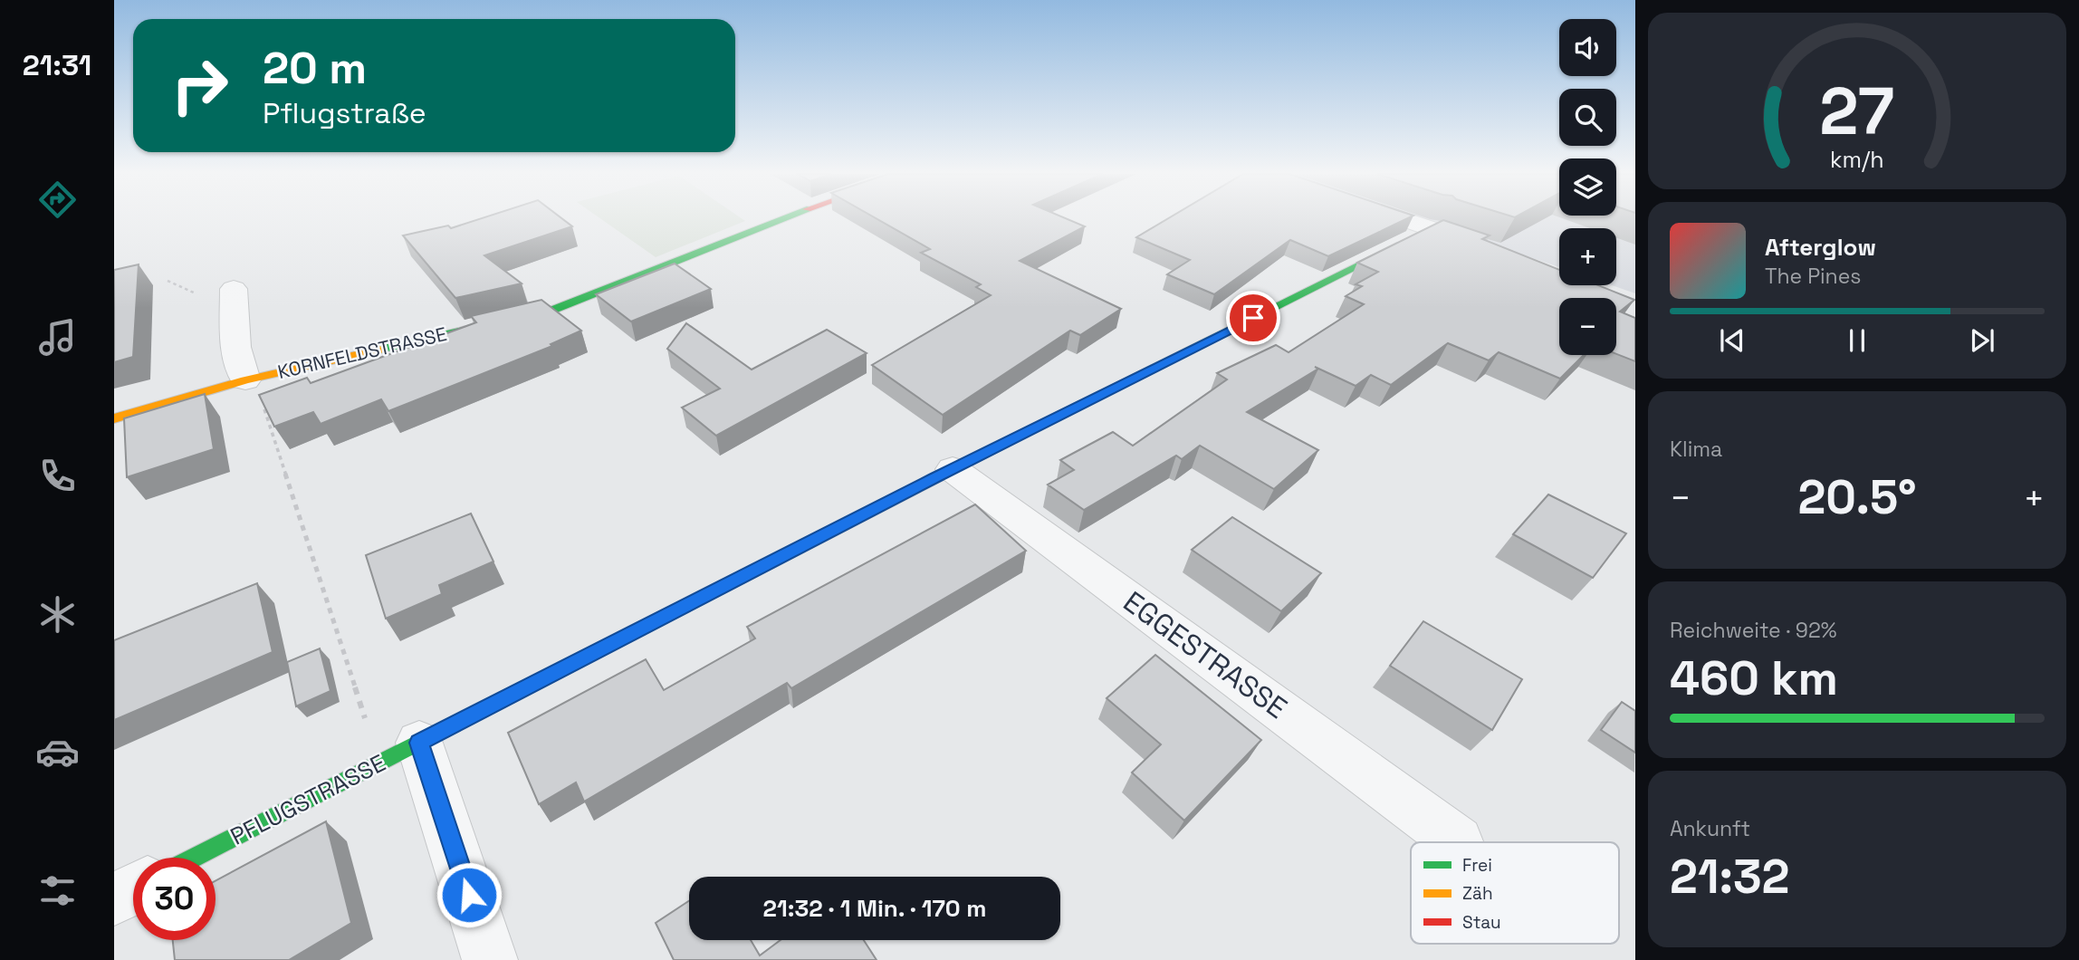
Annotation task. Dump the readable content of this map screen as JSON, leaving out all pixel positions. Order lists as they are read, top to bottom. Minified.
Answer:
{"streets":{"street":["KORNFELDSTRASSE","EGGESTRASSE","PFLUGSTRASSE"]},"crossings":[["EGGESTRASSE","PFLUGSTRASSE"]],"legend":["Frei","Zäh","Stau"],"page":{"tabs":"21:31","map_buttons":["+","−"],"turn":["20 m","Pflugstraße"],"song":["Afterglow","The Pines"],"tile":["Klima",["Reichweite · 92%","460 km"],["Ankunft","21:32"]],"heat":["−","20.5°","+"],"limit":"30","trip":"21:32 · 1 Min. · 170 m","gauge":["27","km/h"]}}
